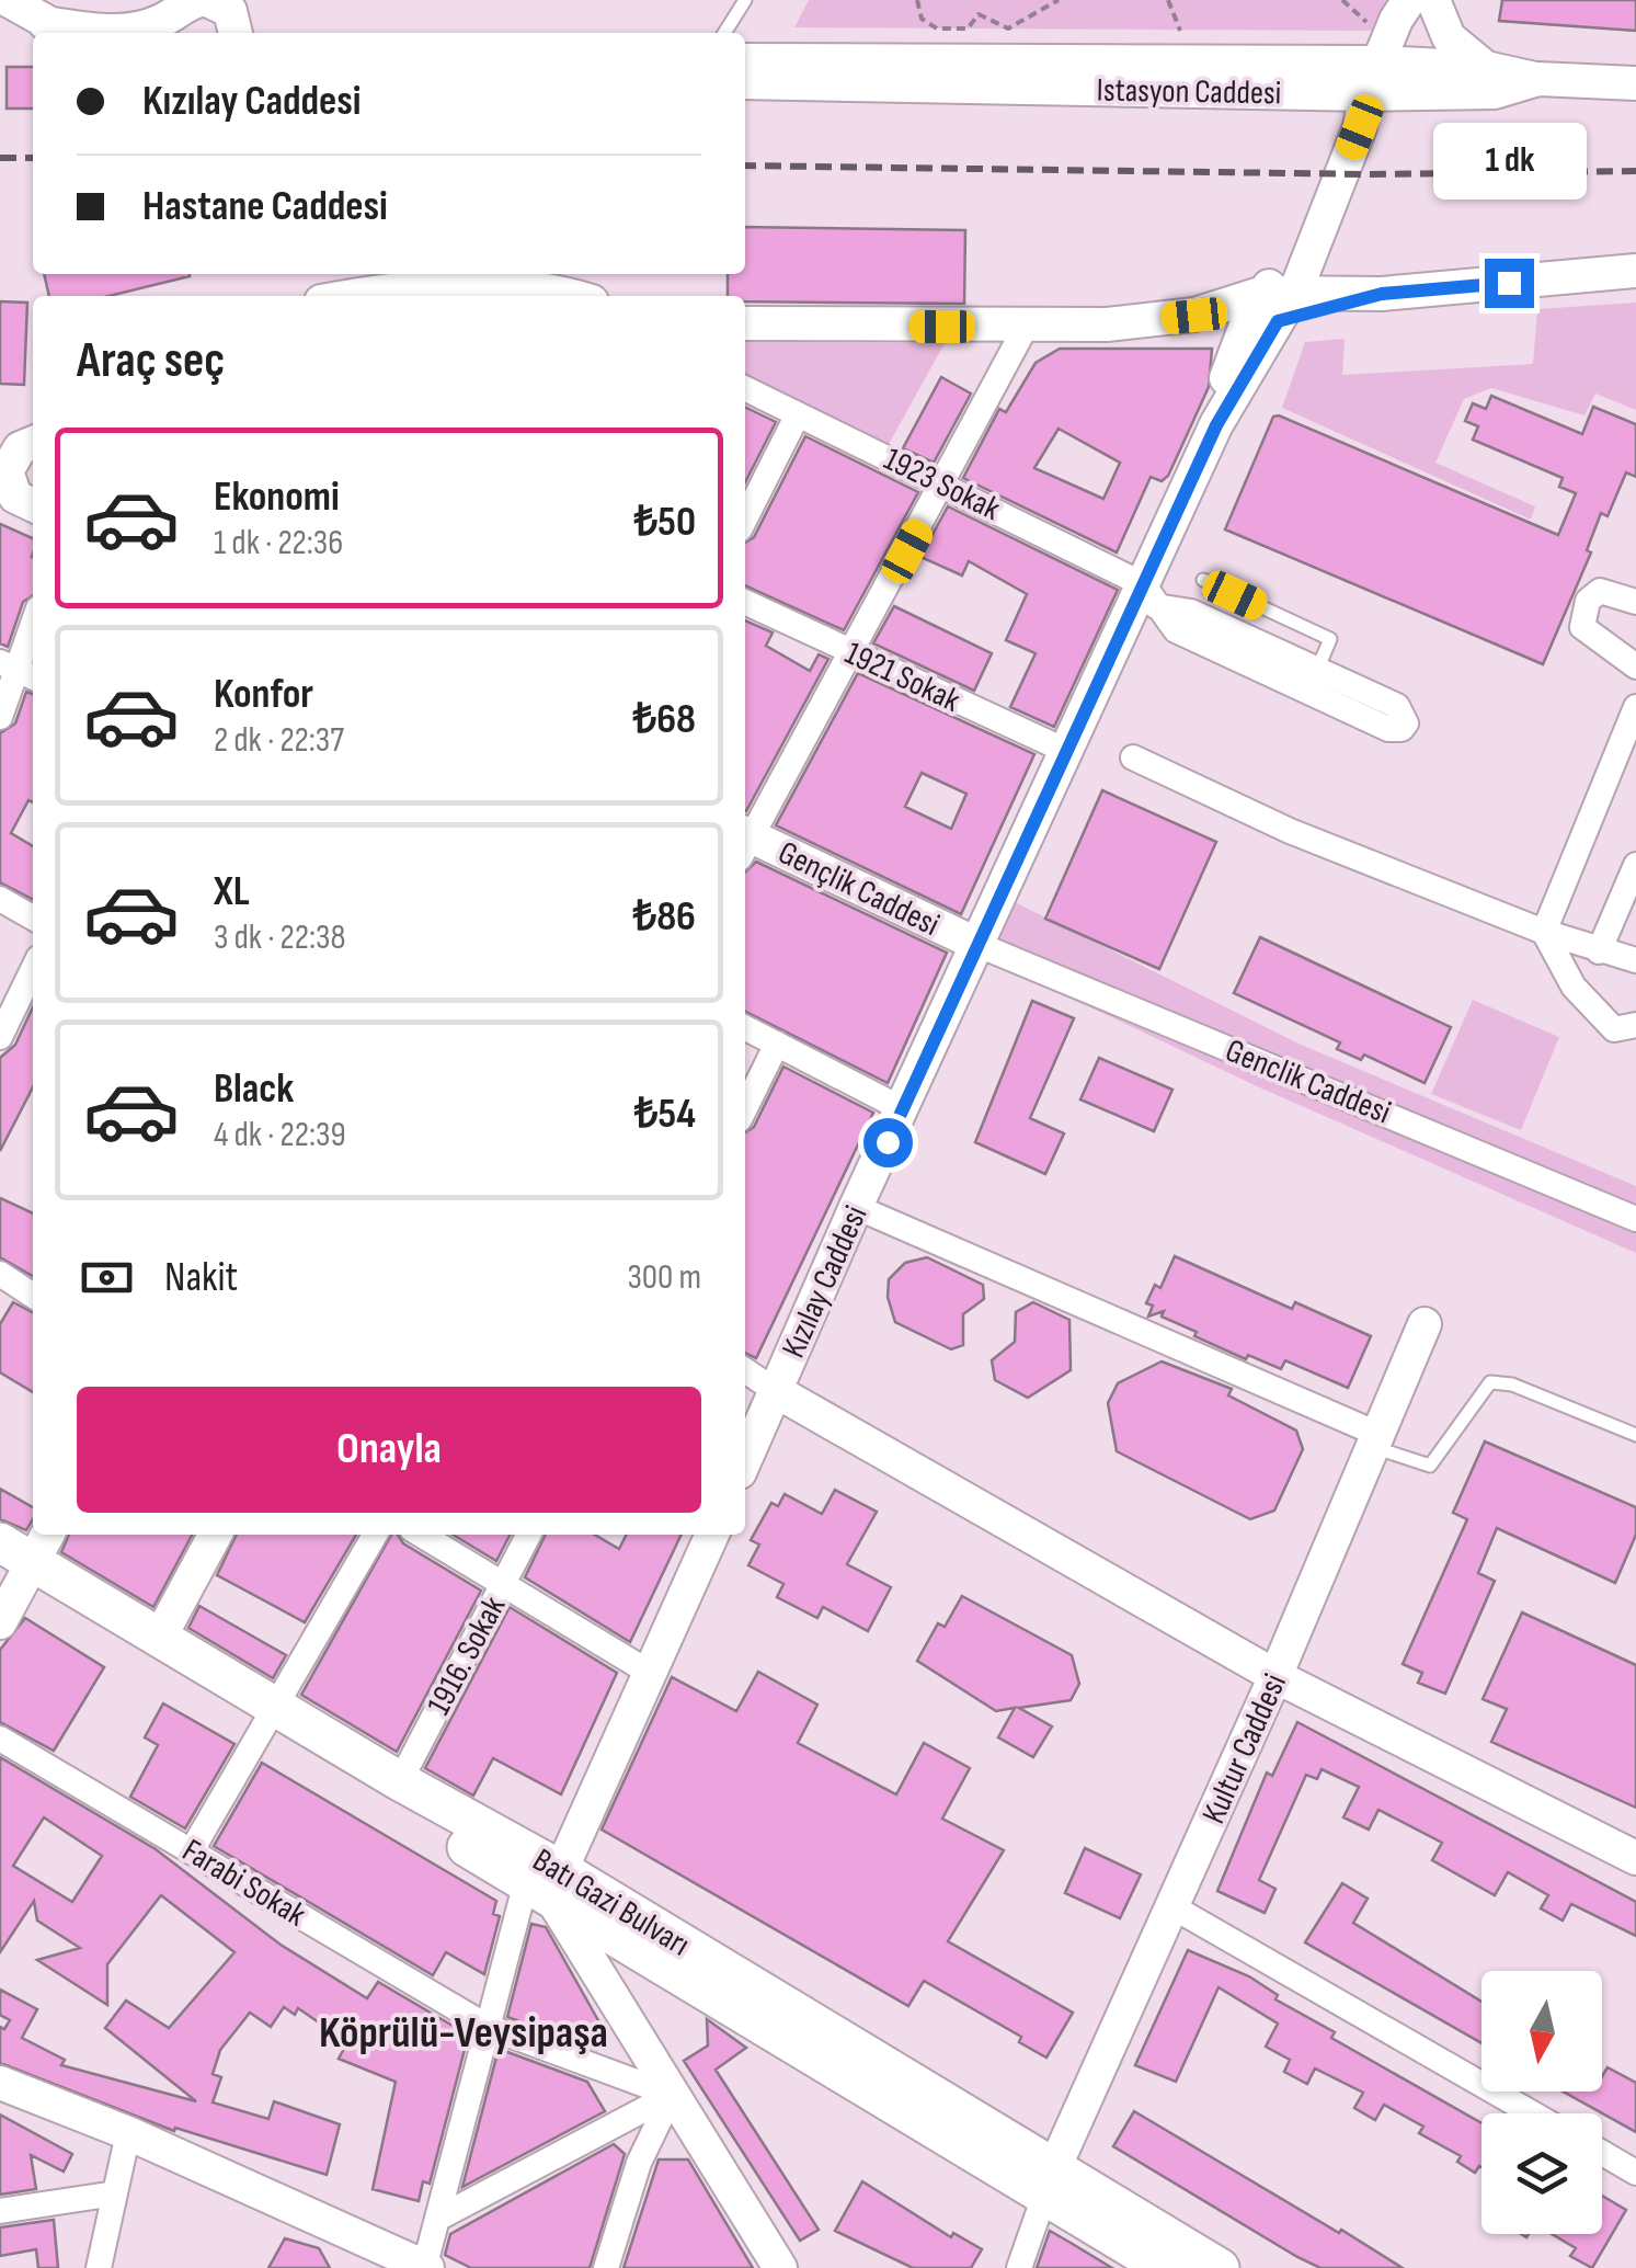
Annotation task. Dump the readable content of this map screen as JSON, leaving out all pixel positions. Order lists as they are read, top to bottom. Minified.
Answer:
{"streets":{"main road":["Batı Gazi Bulvarı"],"street":["Istasyon Caddesi","1923 Sokak","1921 Sokak","Gençlik Caddesi","Genclik Caddesi","Kızılay Caddesi","1916. Sokak","Kultur Caddesi","Farabi Sokak"]},"crossings":[["Istasyon Caddesi","Kızılay Caddesi"],["1923 Sokak","Kızılay Caddesi"],["1921 Sokak","Kızılay Caddesi"],["Gençlik Caddesi","Genclik Caddesi"],["Gençlik Caddesi","Kızılay Caddesi"],["Genclik Caddesi","Kızılay Caddesi"],["1916. Sokak","Batı Gazi Bulvarı"],["Kultur Caddesi","Batı Gazi Bulvarı"]],"districts":["Köprülü-Veysipaşa"],"north":"bottom","page":{"banner":["Kızılay Caddesi","Hastane Caddesi"],"bubble":"1 dk","heading":"Araç seç","list":[{"name":"Ekonomi","note":"1 dk · 22:36","value":"₺50"},{"name":"Konfor","note":"2 dk · 22:37","value":"₺68"},{"name":"XL","note":"3 dk · 22:38","value":"₺86"},{"name":"Black","note":"4 dk · 22:39","value":"₺54"}],"pay":["Nakit","300 m"],"buttons":"Onayla"}}
